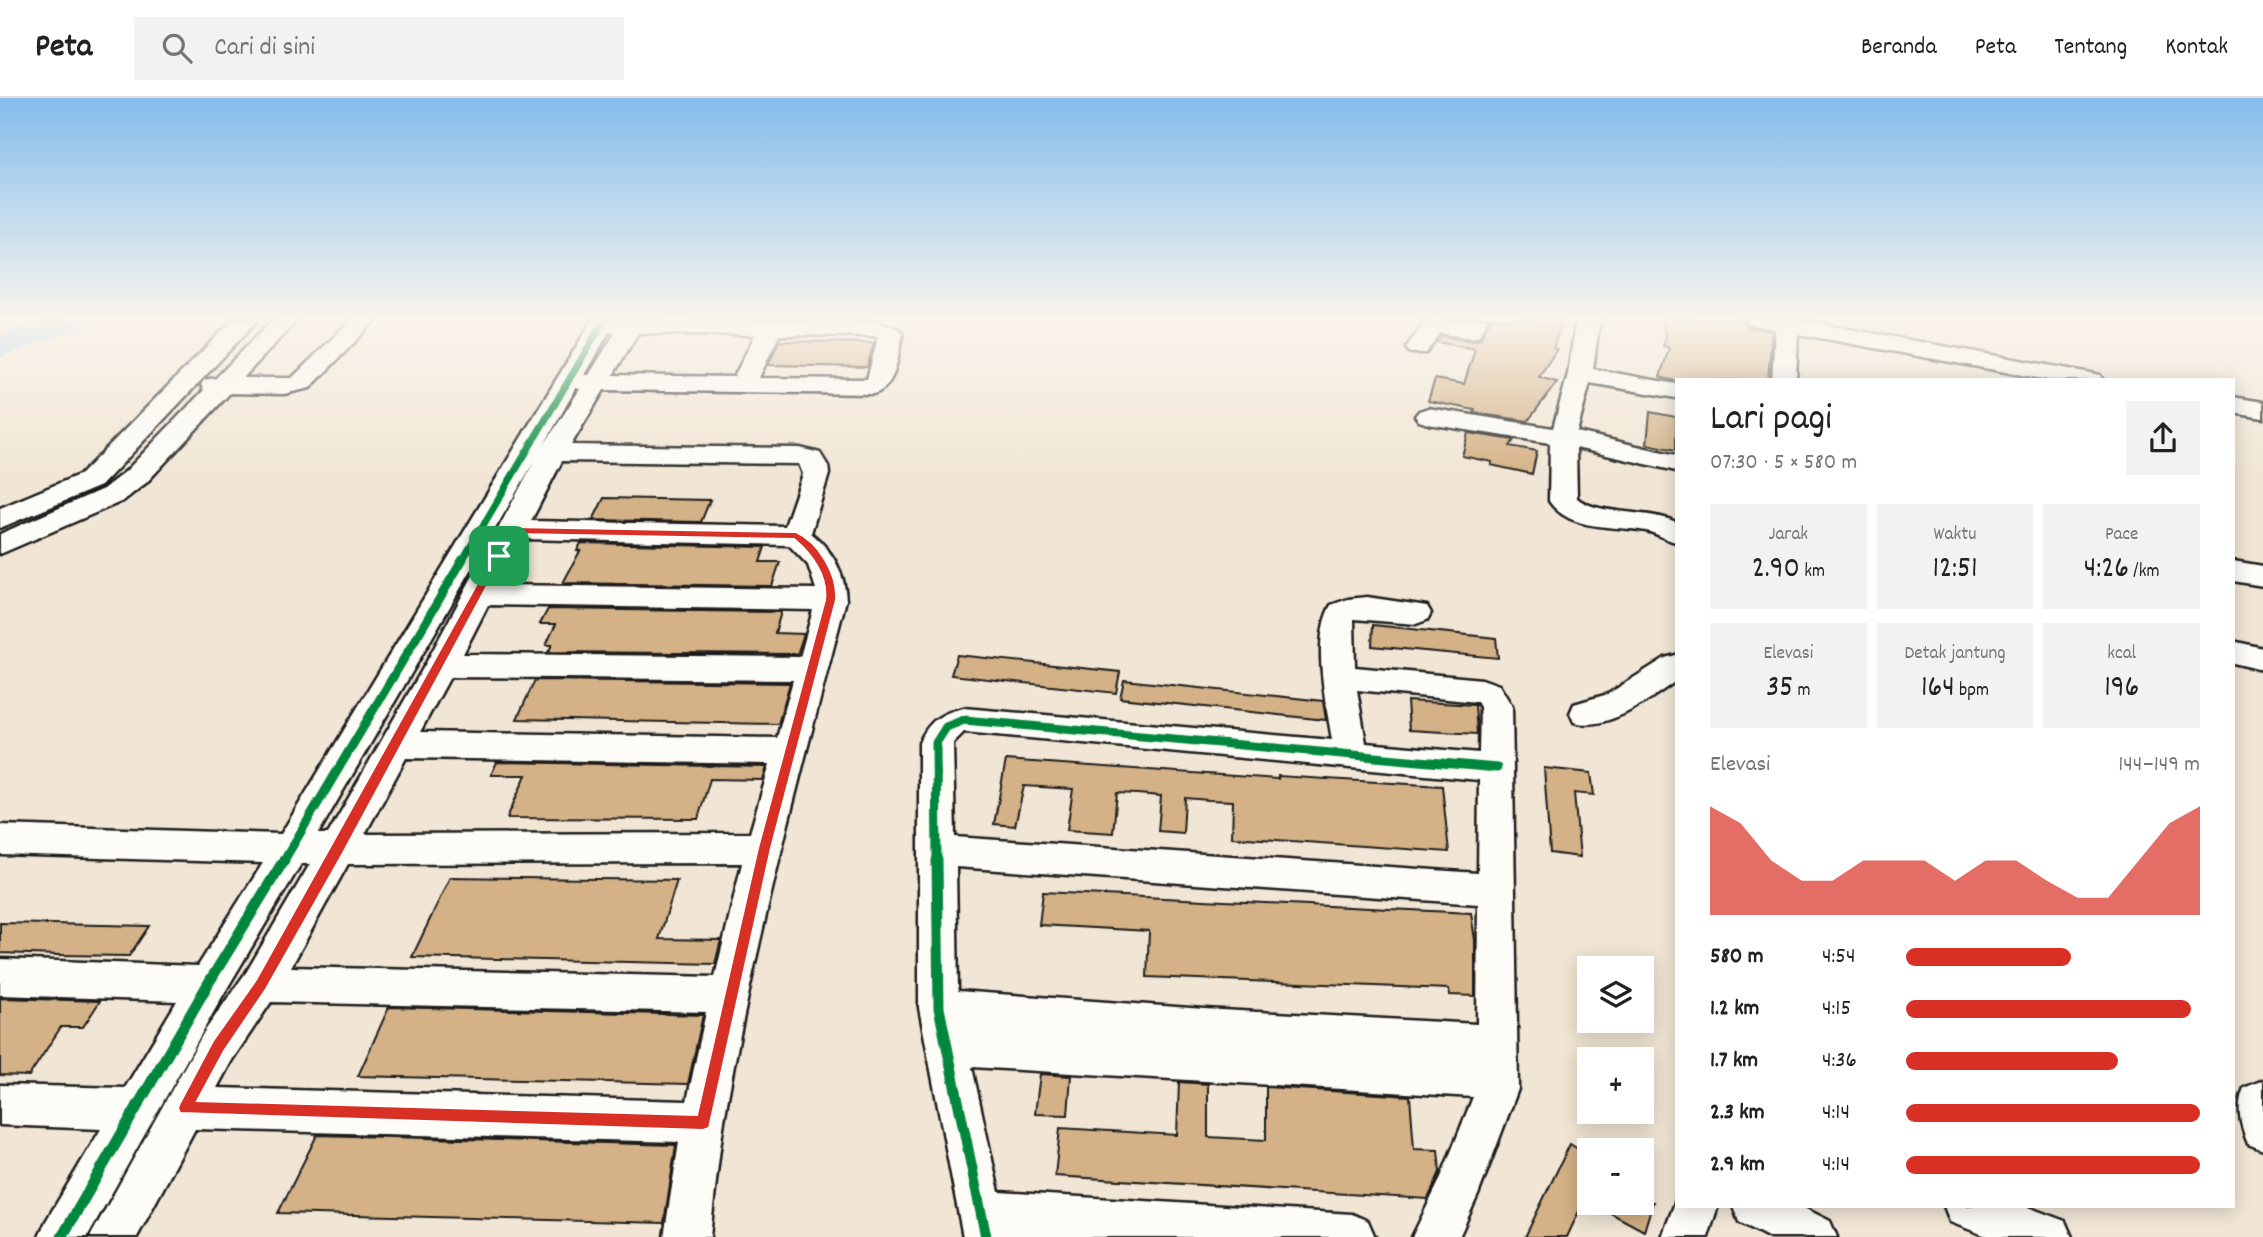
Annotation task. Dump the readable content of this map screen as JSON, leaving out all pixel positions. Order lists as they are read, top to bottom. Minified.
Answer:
{"page":{"header":"Peta","search":"Cari di sini","nav":["Beranda","Peta","Tentang","Kontak"],"heading":["Lari pagi","07:30 · 5 × 580 m"],"stats":[["Jarak","2.90 km"],["Waktu","12:51"],["Pace","4:26 /km"],["Elevasi","35 m"],["Detak jantung","164 bpm"],["kcal","196"]],"chart":["Elevasi","144–149 m"],"list":[{"name":"580 m","note":"4:54"},{"name":"1.2 km","note":"4:15"},{"name":"1.7 km","note":"4:36"},{"name":"2.3 km","note":"4:14"},{"name":"2.9 km","note":"4:14"}],"map_buttons":["+","−"]}}
